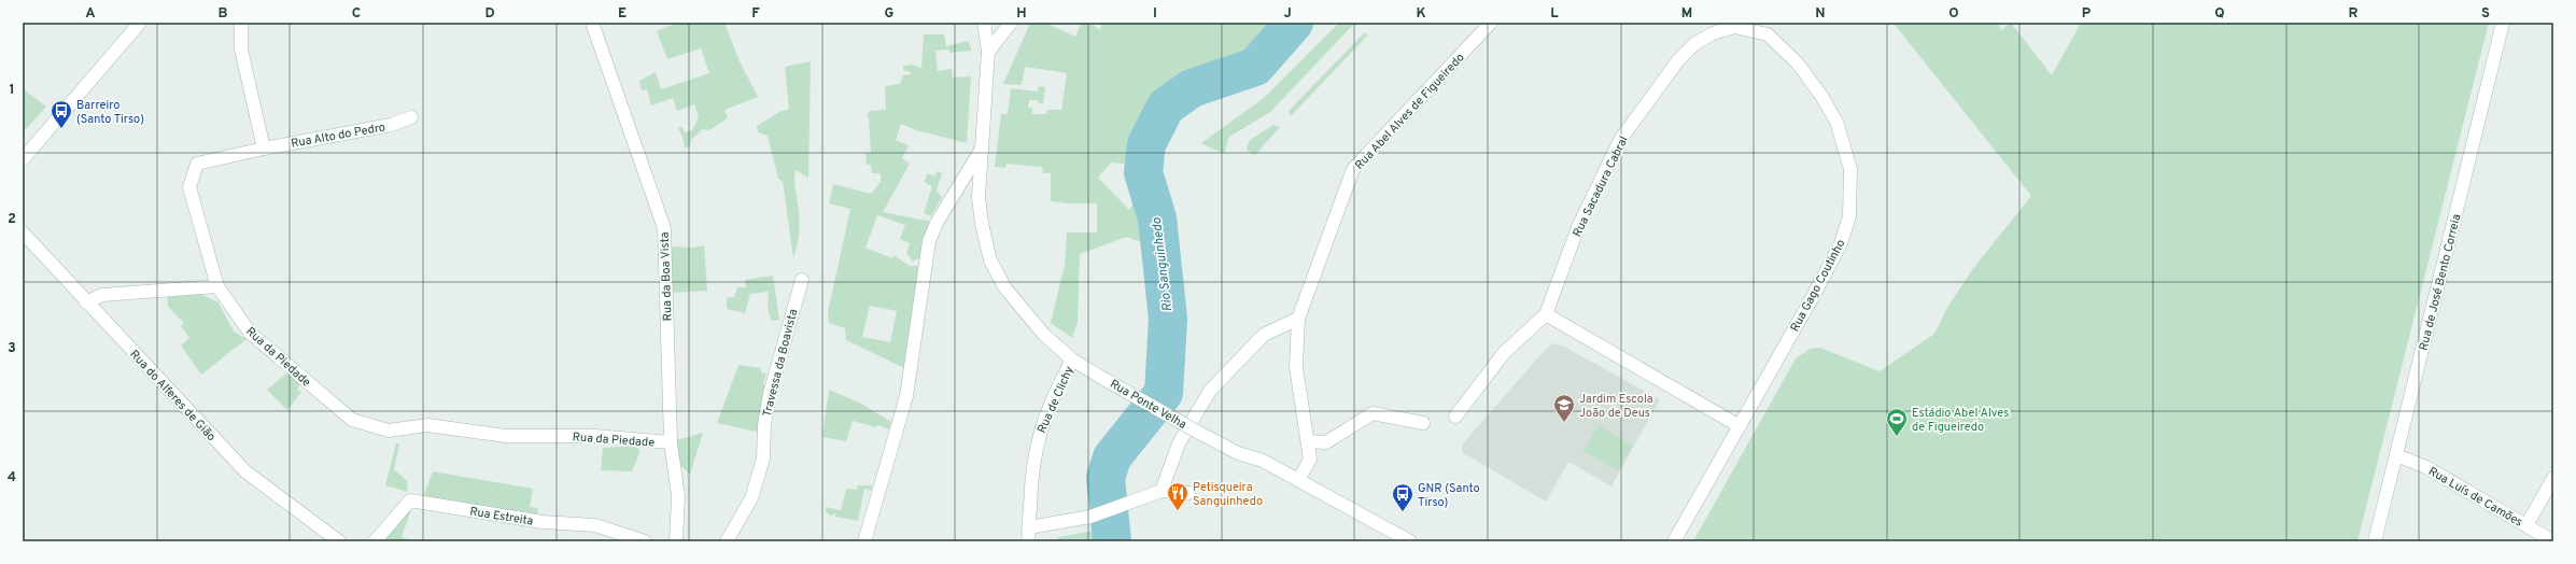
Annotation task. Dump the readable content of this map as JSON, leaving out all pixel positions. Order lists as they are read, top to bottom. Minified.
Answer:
{"streets":{"street":["Rua Abel Alves de Figueiredo","Rua Alto do Pedro","Rua Sacadura Cabral","Rua da Boa Vista","Rua de José Bento Correia","Rua Gago Coutinho","Rua da Piedade","Travessa da Boavista","Rua do Alferes de Gião","Rua de Clichy","Rua Ponte Velha","Rua Luís de Camões","Rua Estreita"]},"crossings":[["Rua Abel Alves de Figueiredo","Rua Ponte Velha"],["Rua Alto do Pedro","Rua da Piedade"],["Rua Sacadura Cabral","Rua Gago Coutinho"],["Rua da Boa Vista","Rua da Piedade"],["Rua de José Bento Correia","Rua Luís de Camões"],["Rua de Clichy","Rua Ponte Velha"]],"water":["Rio Sanguinhedo"],"places":{"bus stop":["Barreiro (Santo Tirso)","GNR (Santo Tirso)"],"school or university":["Jardim Escola João de Deus"],"sports":["Estádio Abel Alves de Figueiredo"],"restaurant":["Petisqueira Sanguinhedo"]},"grid":{"columns":["A","B","C","D","E","F","G","H","I","J","K","L","M","N","O","P","Q","R","S"],"rows":["1","2","3","4"]}}
